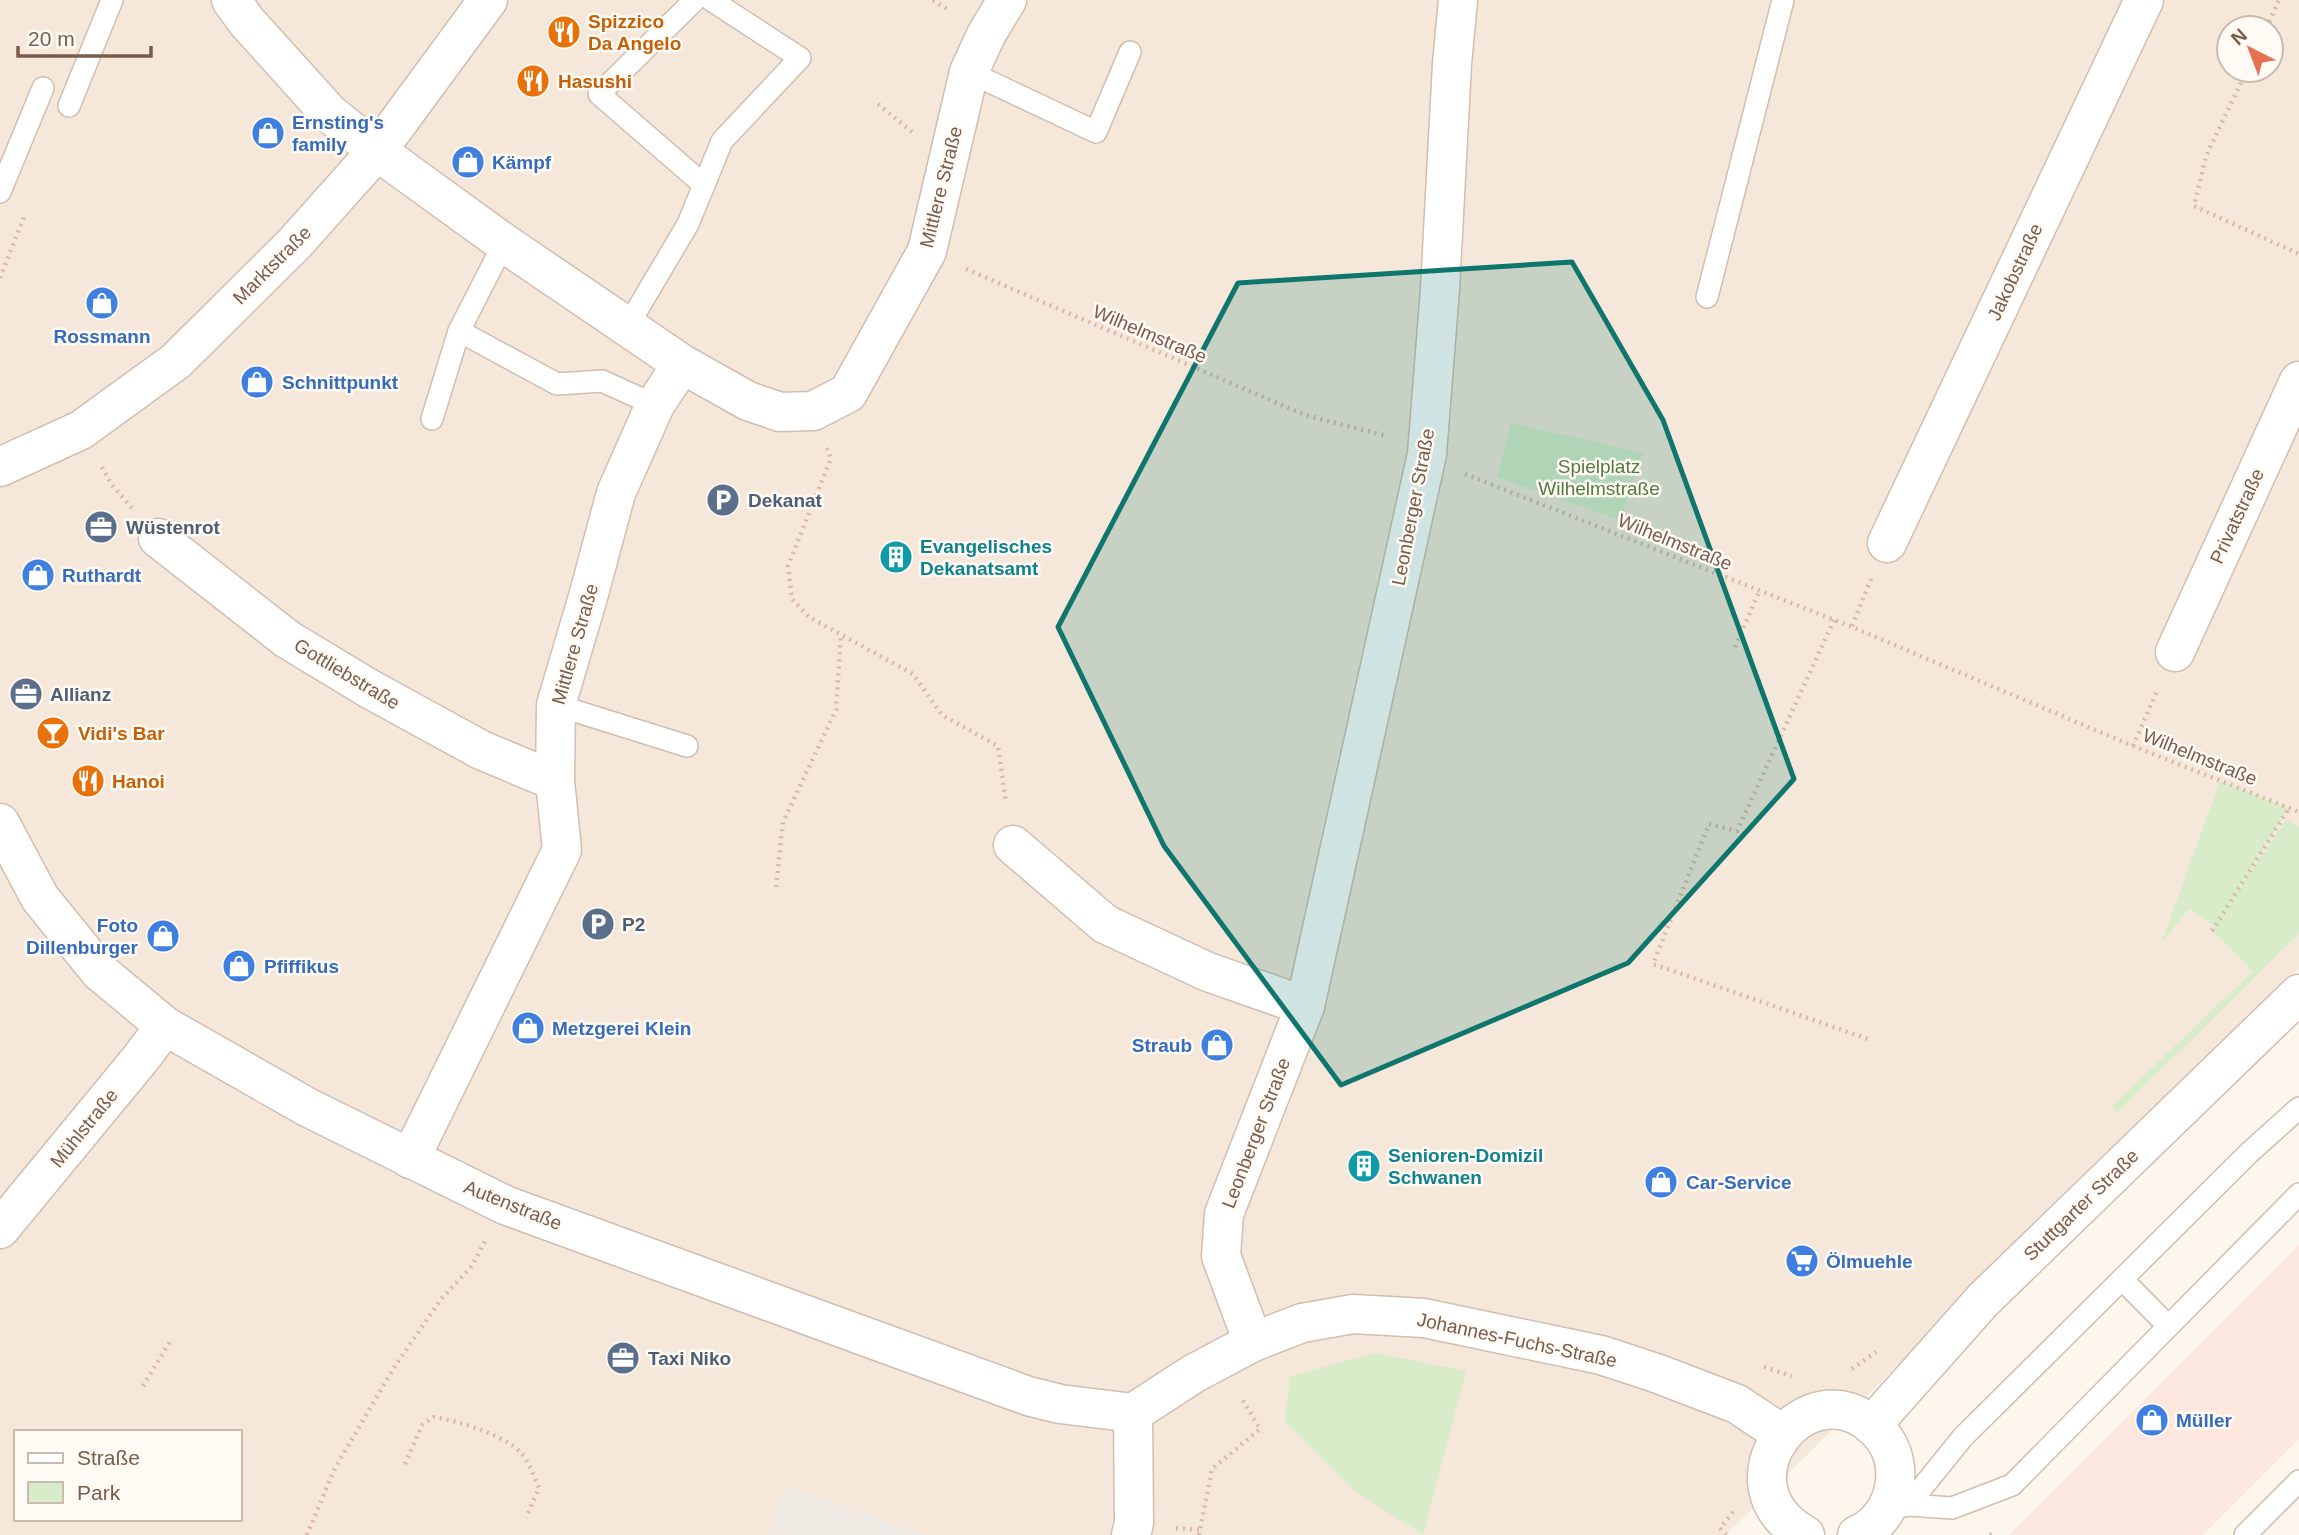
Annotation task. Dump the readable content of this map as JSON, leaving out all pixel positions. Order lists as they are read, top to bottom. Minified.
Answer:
{"streets":{"street":["Mittlere Straße","Marktstraße","Jakobstraße","Leonberger Straße","Privatstraße","Gottliebstraße","Mühlstraße","Autenstraße","Stuttgarter Straße","Johannes-Fuchs-Straße"],"path":["Wilhelmstraße"]},"crossings":[["Mittlere Straße","Marktstraße"],["Mittlere Straße","Wilhelmstraße"],["Mittlere Straße","Gottliebstraße"],["Mittlere Straße","Autenstraße"],["Wilhelmstraße","Leonberger Straße"],["Leonberger Straße","Johannes-Fuchs-Straße"],["Mühlstraße","Autenstraße"],["Autenstraße","Johannes-Fuchs-Straße"]],"parks":["Spielplatz Wilhelmstraße"],"places":{"restaurant":["Spizzico Da Angelo","Hasushi","Hanoi"],"shop":["Ernsting's family","Kämpf","Rossmann","Schnittpunkt","Ruthardt","Foto Dillenburger","Pfiffikus","Metzgerei Klein","Straub","Car-Service","Müller"],"parking":["Dekanat","P2"],"office":["Wüstenrot","Allianz","Taxi Niko"],"building":["Evangelisches Dekanatsamt","Senioren-Domizil Schwanen"],"bar":["Vidi's Bar"],"supermarket":["Ölmuehle"]},"legend":["Straße","Park"],"scale_bar":"20 m","north":"top left"}
